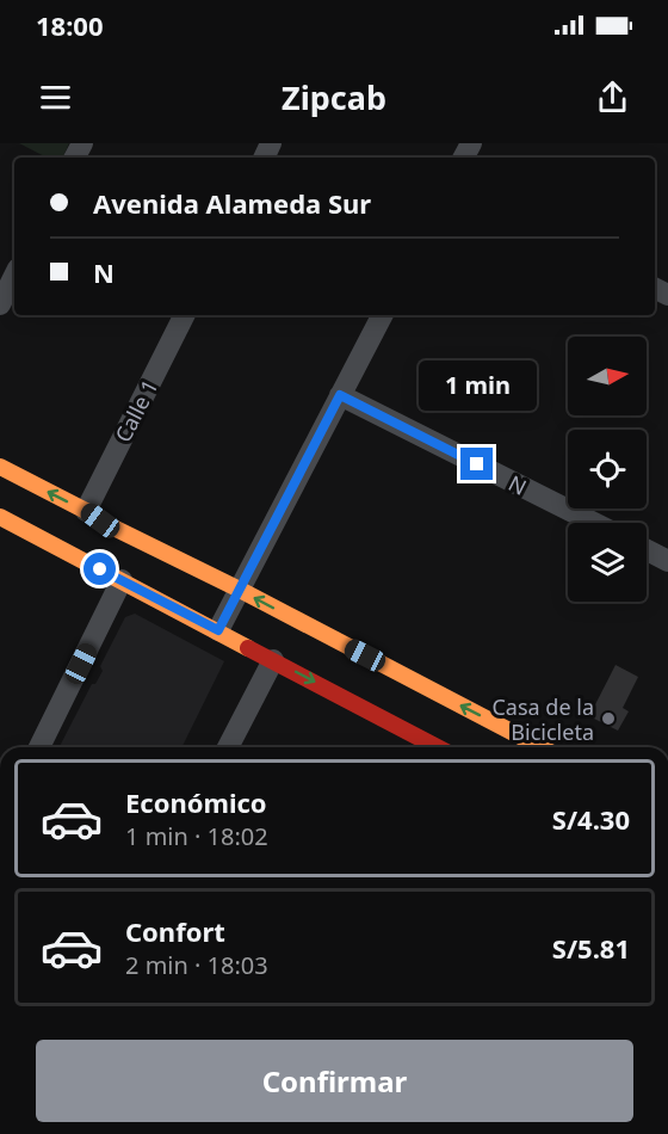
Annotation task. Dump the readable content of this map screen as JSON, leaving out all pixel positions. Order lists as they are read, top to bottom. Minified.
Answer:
{"streets":{"street":["Calle 1","N"]},"places":["Casa de la Bicicleta"],"north":"right","page":{"status":"18:00","header":"Zipcab","banner":["Avenida Alameda Sur","N"],"bubble":"1 min","list":[{"name":"Económico","note":"1 min · 18:02","value":"S/4.30"},{"name":"Confort","note":"2 min · 18:03","value":"S/5.81"}],"buttons":"Confirmar"}}
